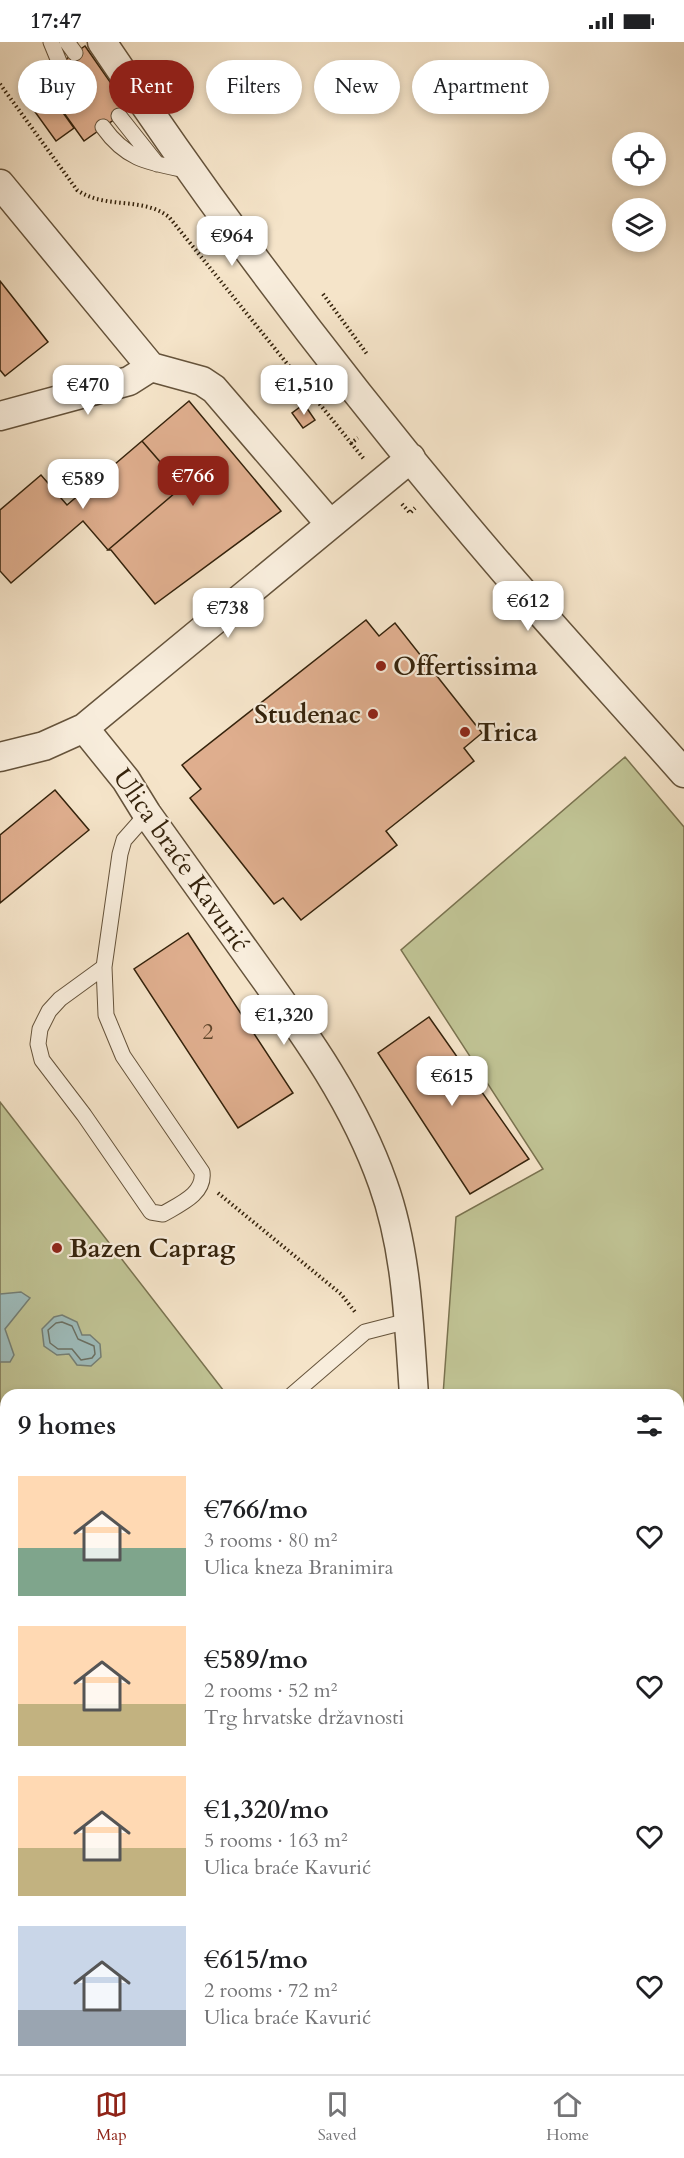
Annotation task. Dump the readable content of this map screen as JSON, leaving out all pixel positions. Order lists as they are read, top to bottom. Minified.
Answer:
{"streets":{"street":["Ulica braće Kavurić"]},"places":["Offertissima","Studenac","Trica","Bazen Caprag"],"house_numbers":["2"],"page":{"status":"17:47","chip":["Buy","Rent","Filters","New","Apartment"],"price":["€964","€470","€1,510","€766","€589","€612","€738","€1,320","€615"],"heading":"9 homes","list":[{"name":"€766/mo","note":"3 rooms · 80 m² · Ulica kneza Branimira"},{"name":"€589/mo","note":"2 rooms · 52 m² · Trg hrvatske državnosti"},{"name":"€1,320/mo","note":"5 rooms · 163 m² · Ulica braće Kavurić"},{"name":"€615/mo","note":"2 rooms · 72 m² · Ulica braće Kavurić"}],"tabs":["Map","Saved","Home"]}}
